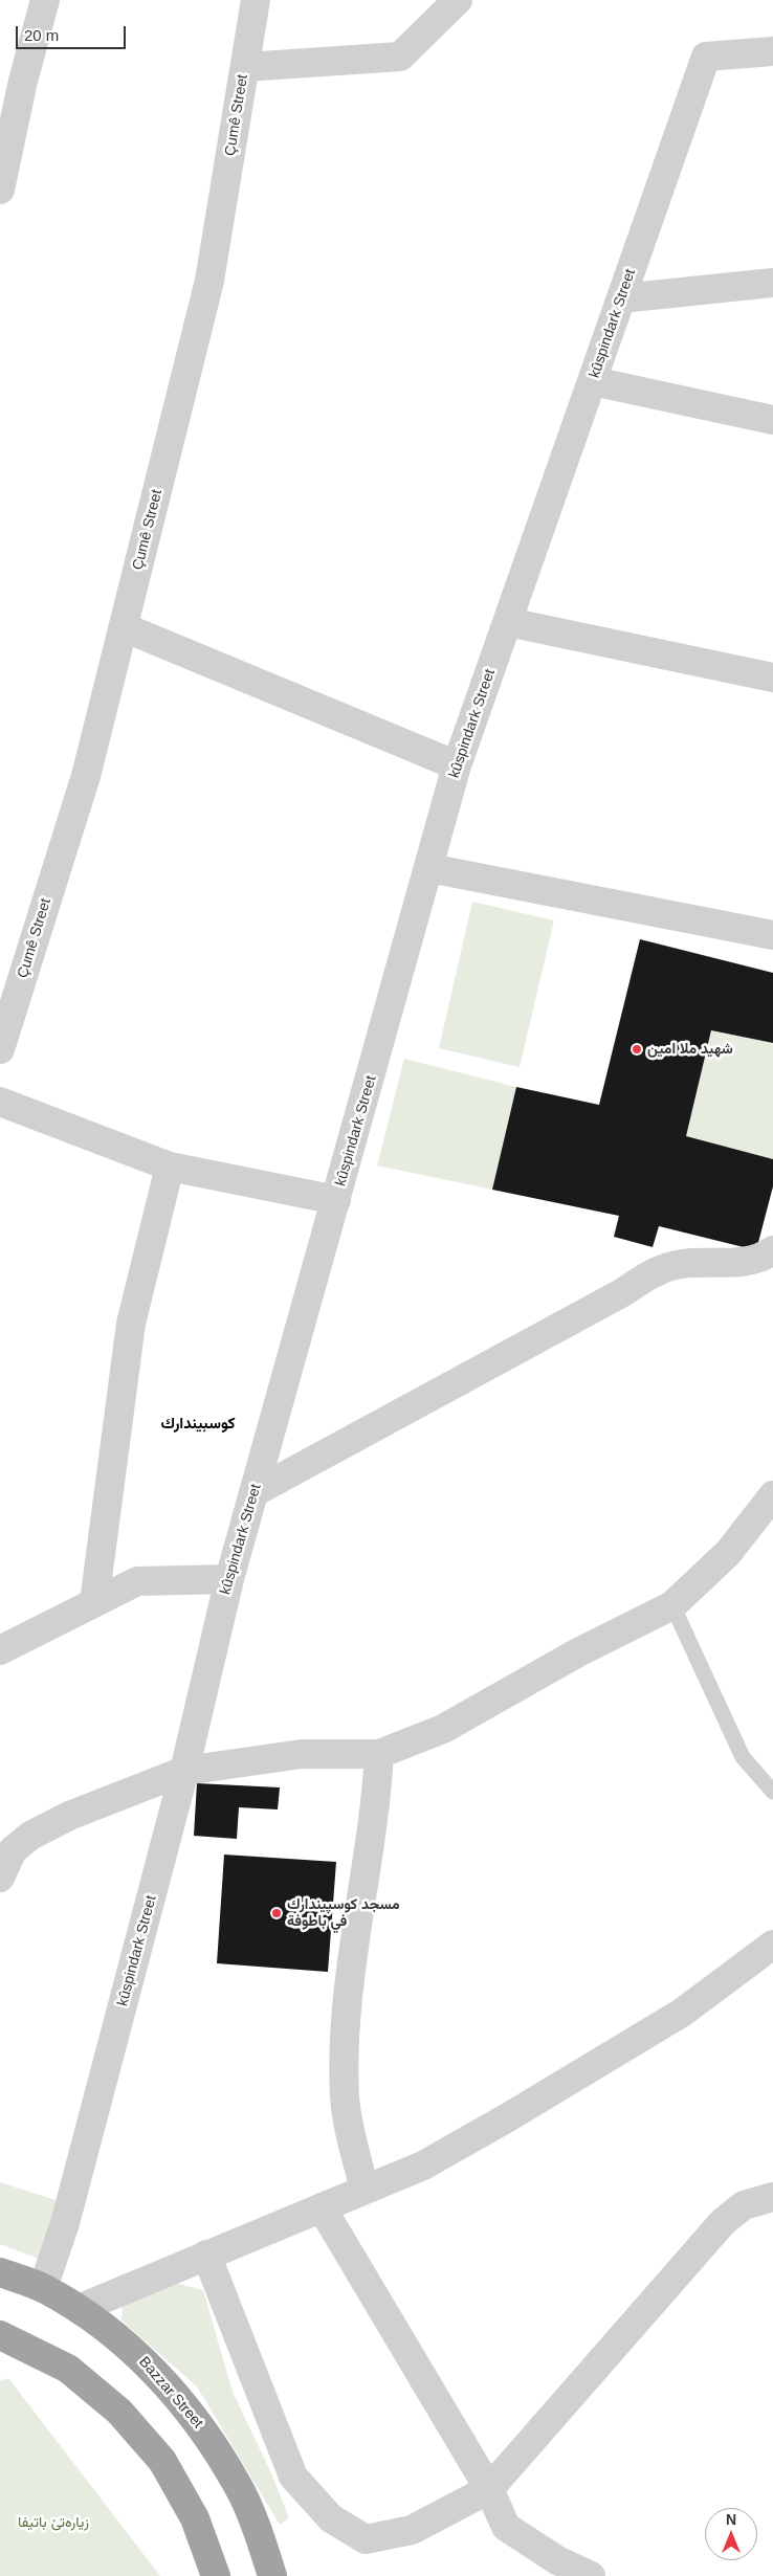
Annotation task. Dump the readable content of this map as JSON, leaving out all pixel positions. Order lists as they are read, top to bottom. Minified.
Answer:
{"streets":{"highway":["Bazzar Street"],"street":["Çumê Street","kûspindark Street"]},"crossings":[["kûspindark Street","Bazzar Street"]],"districts":["كوسبيندارك"],"parks":["زياره‌تێ باتيفا"],"places":["شهيد ملا امين","مسجد كوسپيندارك في باطوفة"],"scale_bar":"20 m","north":"top"}
